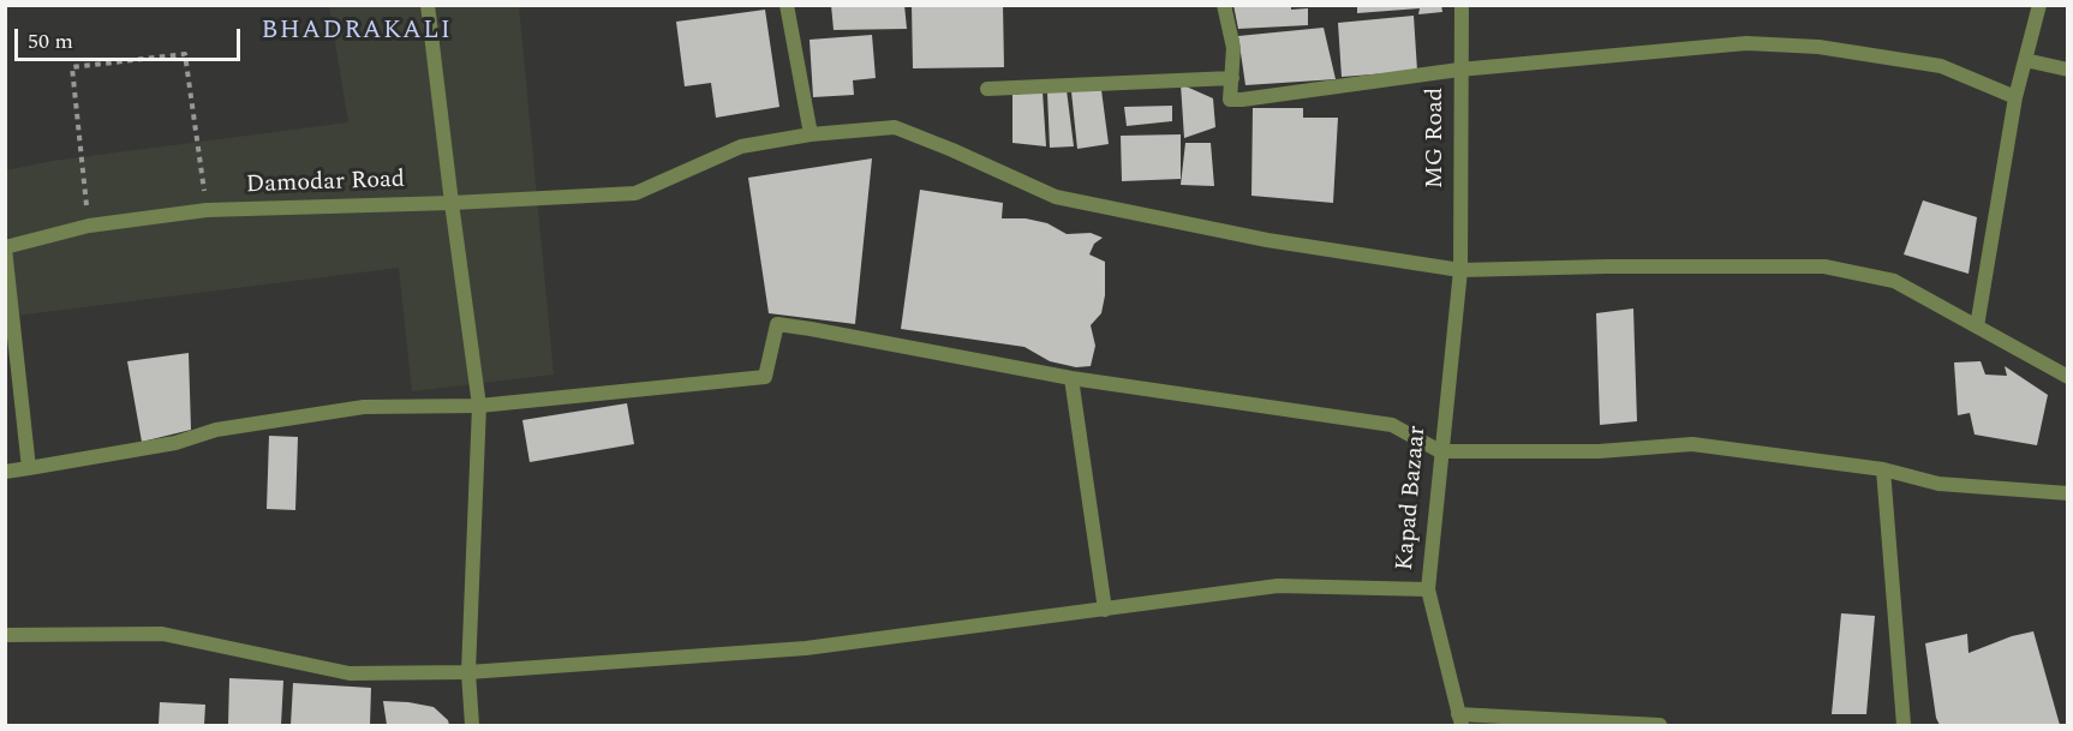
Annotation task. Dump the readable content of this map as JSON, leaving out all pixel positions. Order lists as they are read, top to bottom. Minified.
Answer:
{"streets":{"street":["MG Road","Damodar Road","Kapad Bazaar"]},"crossings":[["MG Road","Damodar Road"],["MG Road","Kapad Bazaar"],["Damodar Road","Kapad Bazaar"]],"districts":["BHADRAKALI"],"scale_bar":"50 m"}
